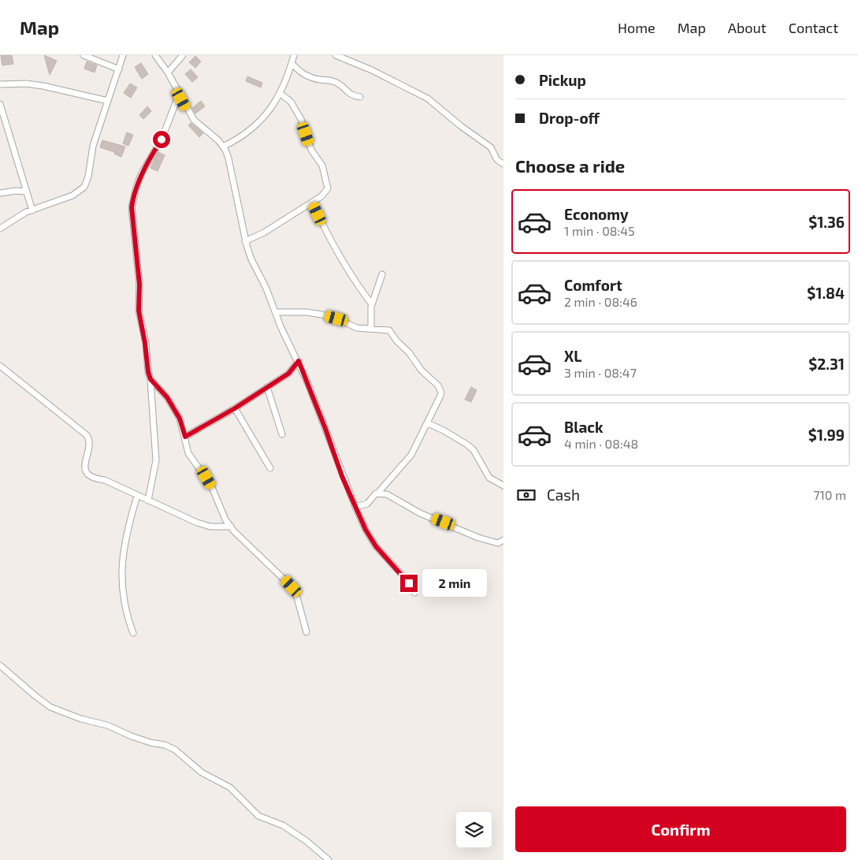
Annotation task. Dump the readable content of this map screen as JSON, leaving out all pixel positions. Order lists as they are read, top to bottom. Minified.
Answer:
{"page":{"header":"Map","nav":["Home","Map","About","Contact"],"banner":["Pickup","Drop-off"],"heading":"Choose a ride","list":[{"name":"Economy","note":"1 min · 08:45","value":"$1.36"},{"name":"Comfort","note":"2 min · 08:46","value":"$1.84"},{"name":"XL","note":"3 min · 08:47","value":"$2.31"},{"name":"Black","note":"4 min · 08:48","value":"$1.99"}],"pay":["Cash","710 m"],"bubble":"2 min","buttons":"Confirm"}}
